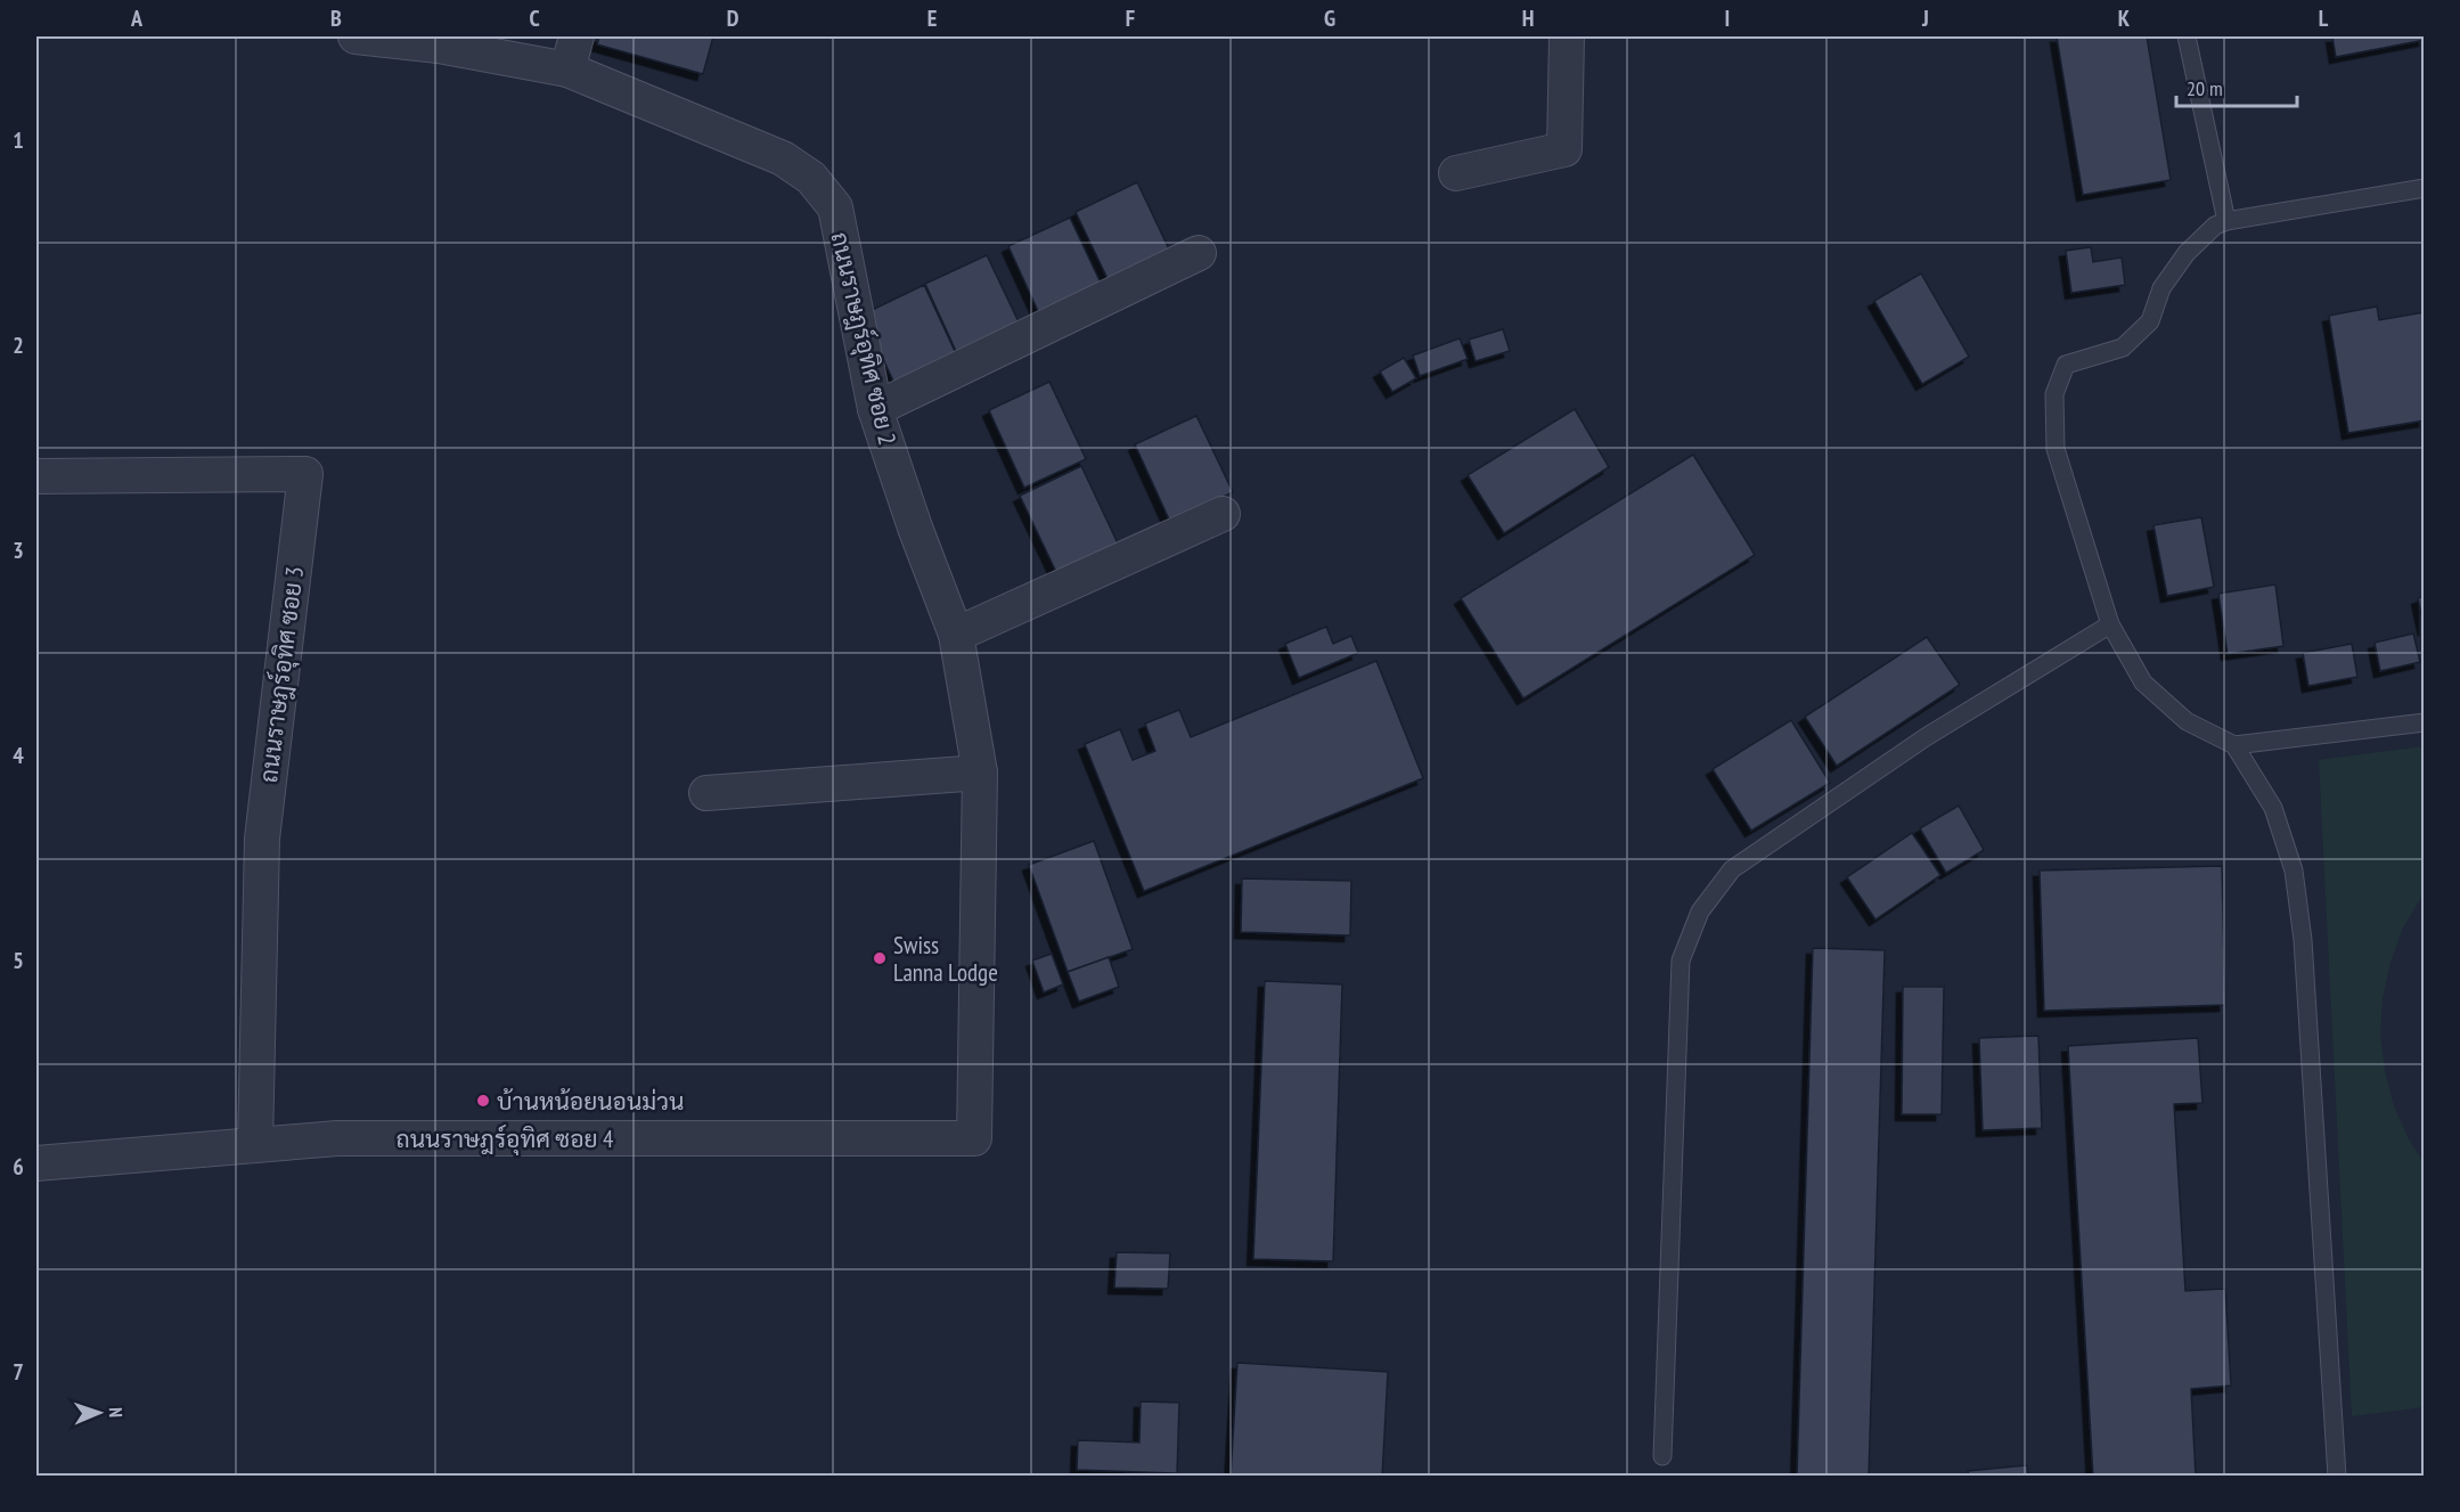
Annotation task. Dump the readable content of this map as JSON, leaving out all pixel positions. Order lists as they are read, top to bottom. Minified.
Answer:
{"streets":{"street":["ถนนราษฎร์อุทิศ ซอย 2","ถนนราษฎร์อุทิศ ซอย 3","ถนนราษฎร์อุทิศ ซอย 4"]},"crossings":[["ถนนราษฎร์อุทิศ ซอย 2","ถนนราษฎร์อุทิศ ซอย 4"],["ถนนราษฎร์อุทิศ ซอย 3","ถนนราษฎร์อุทิศ ซอย 4"]],"places":["Swiss Lanna Lodge","บ้านหน้อยนอนม่วน"],"scale_bar":"20 m","north":"right","grid":{"columns":["A","B","C","D","E","F","G","H","I","J","K","L"],"rows":["1","2","3","4","5","6","7"]}}
